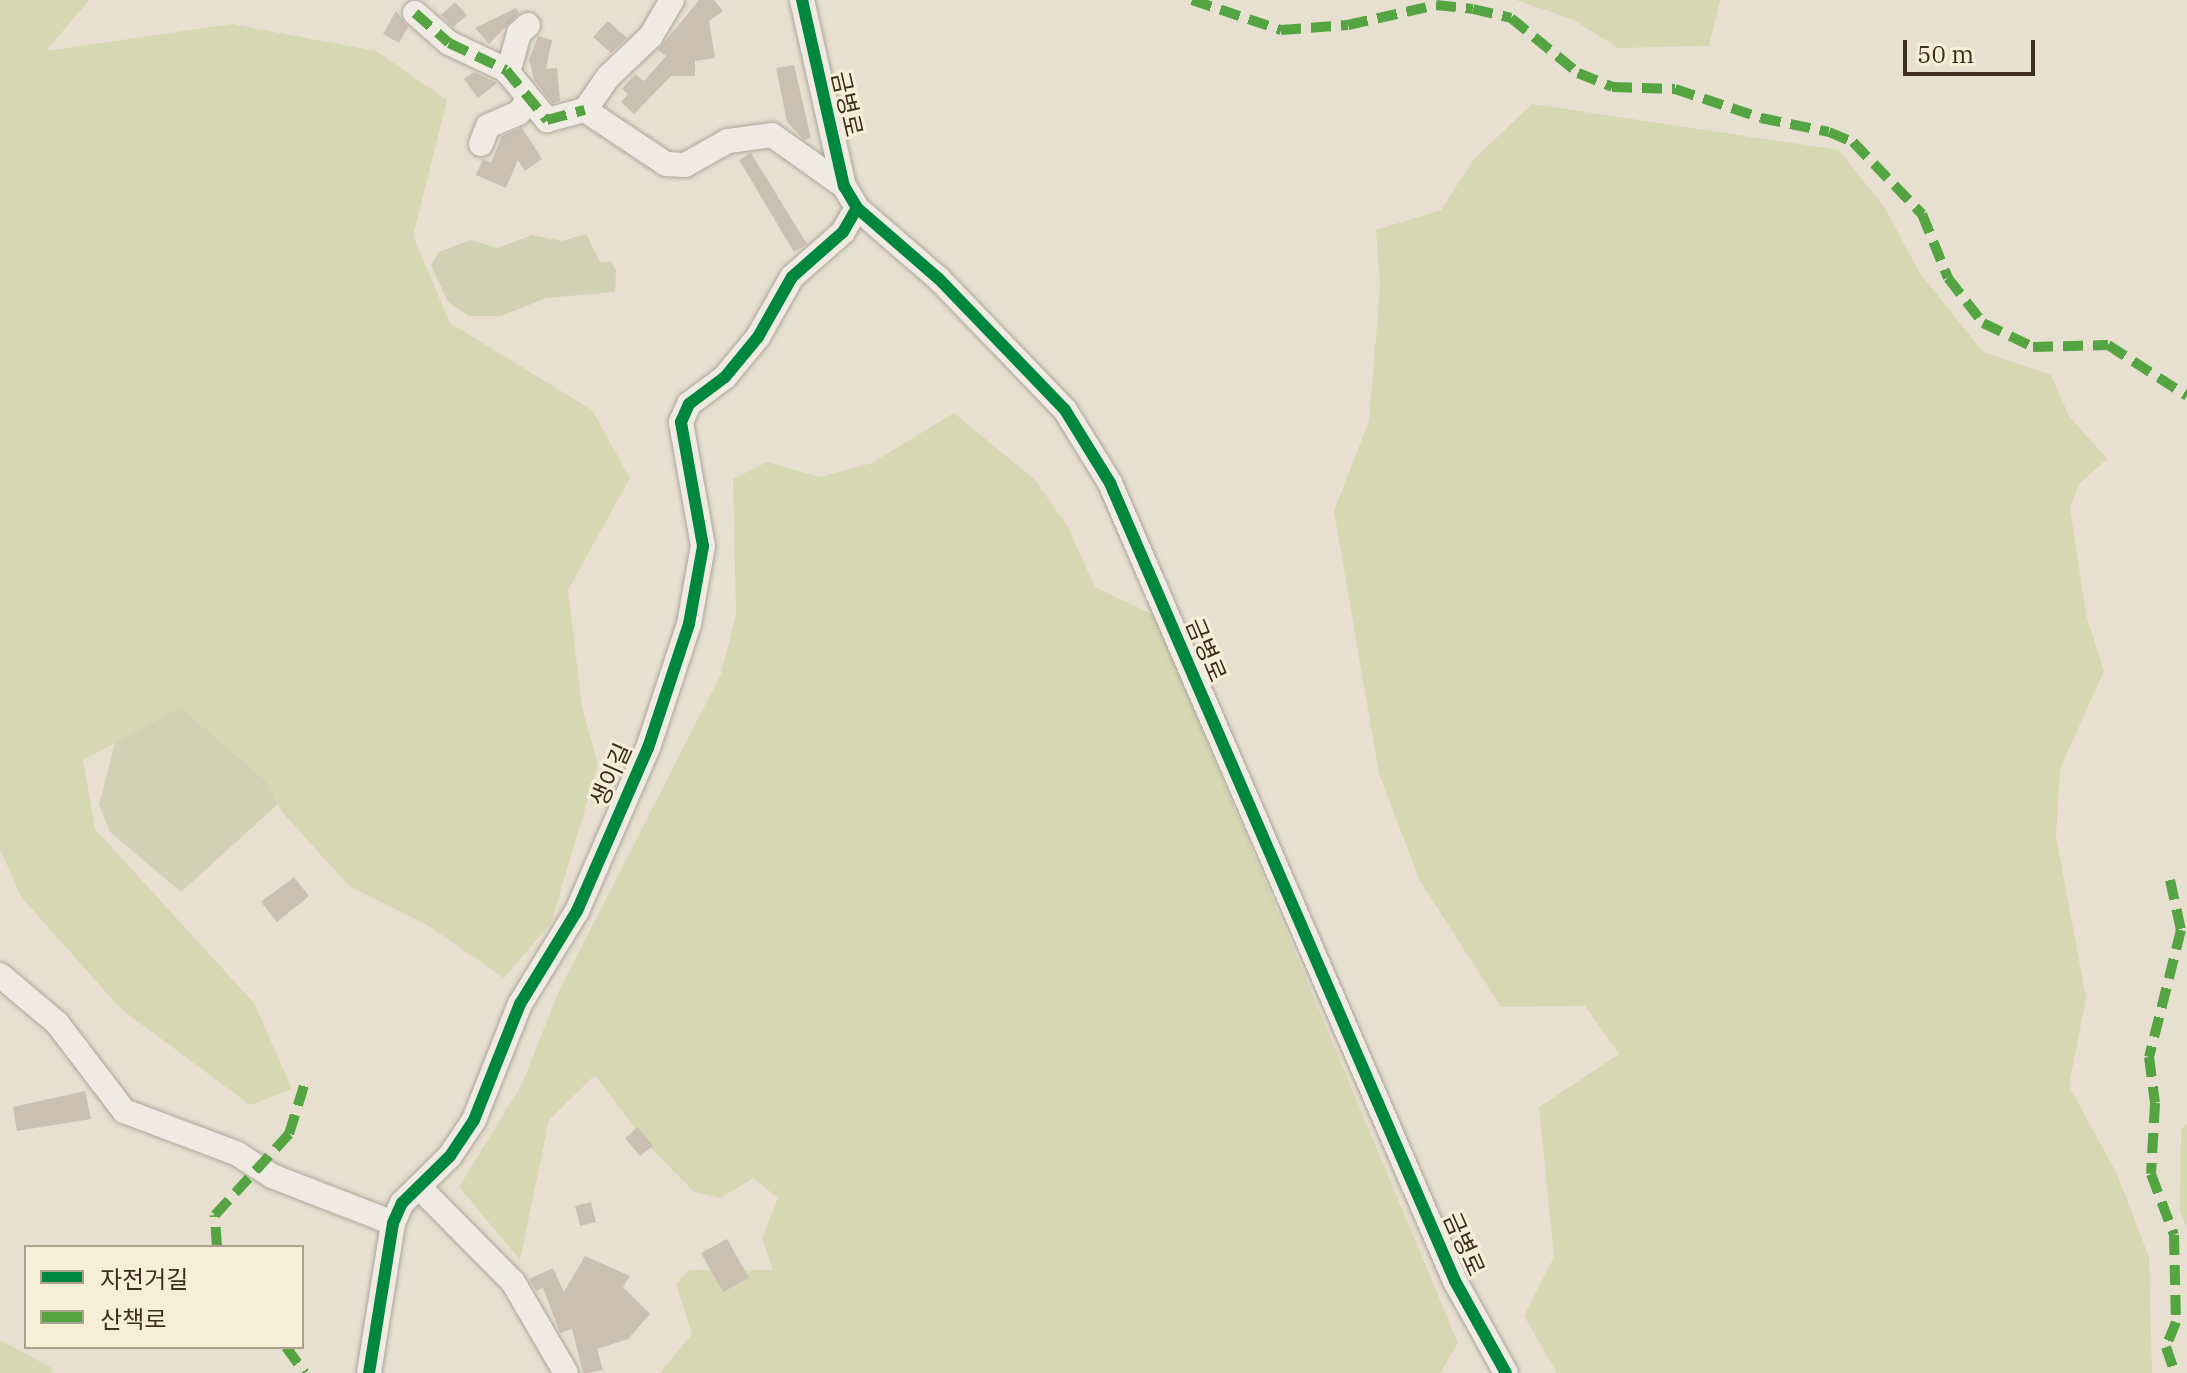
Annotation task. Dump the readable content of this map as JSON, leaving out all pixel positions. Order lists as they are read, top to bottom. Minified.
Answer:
{"streets":{"street":["금병로","생이길"]},"crossings":[["금병로","생이길"]],"legend":["자전거길","산책로"],"scale_bar":"50 m"}
